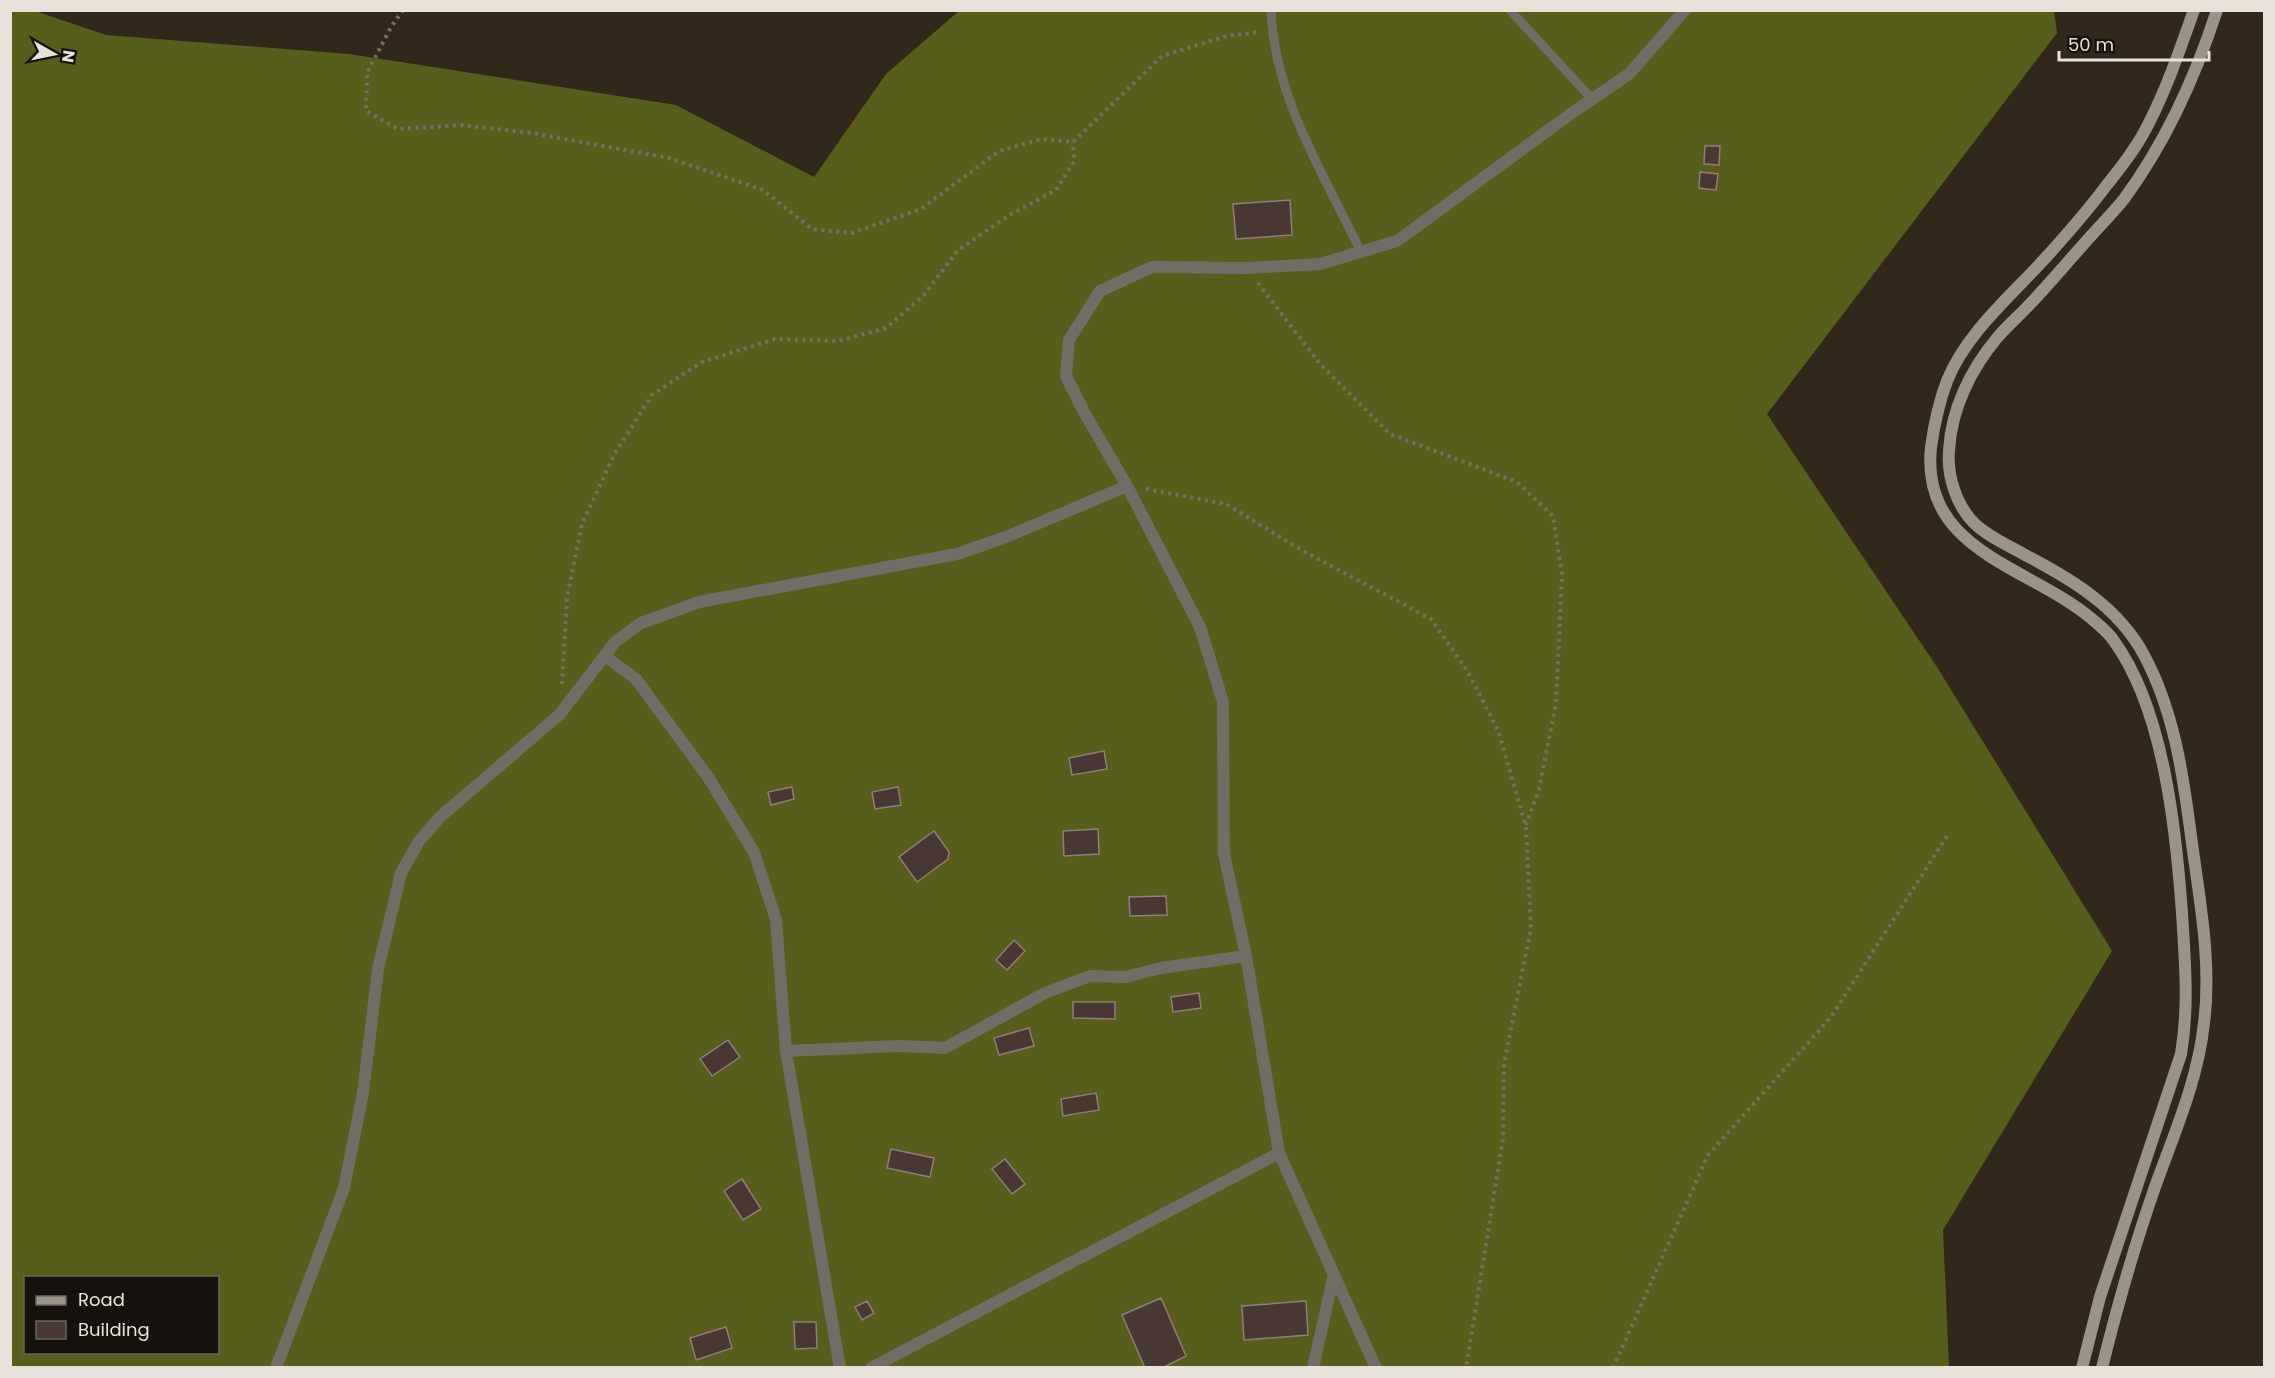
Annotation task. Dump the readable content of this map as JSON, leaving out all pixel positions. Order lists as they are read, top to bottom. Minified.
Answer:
{"legend":["Road","Building"],"scale_bar":"50 m","north":"right"}
